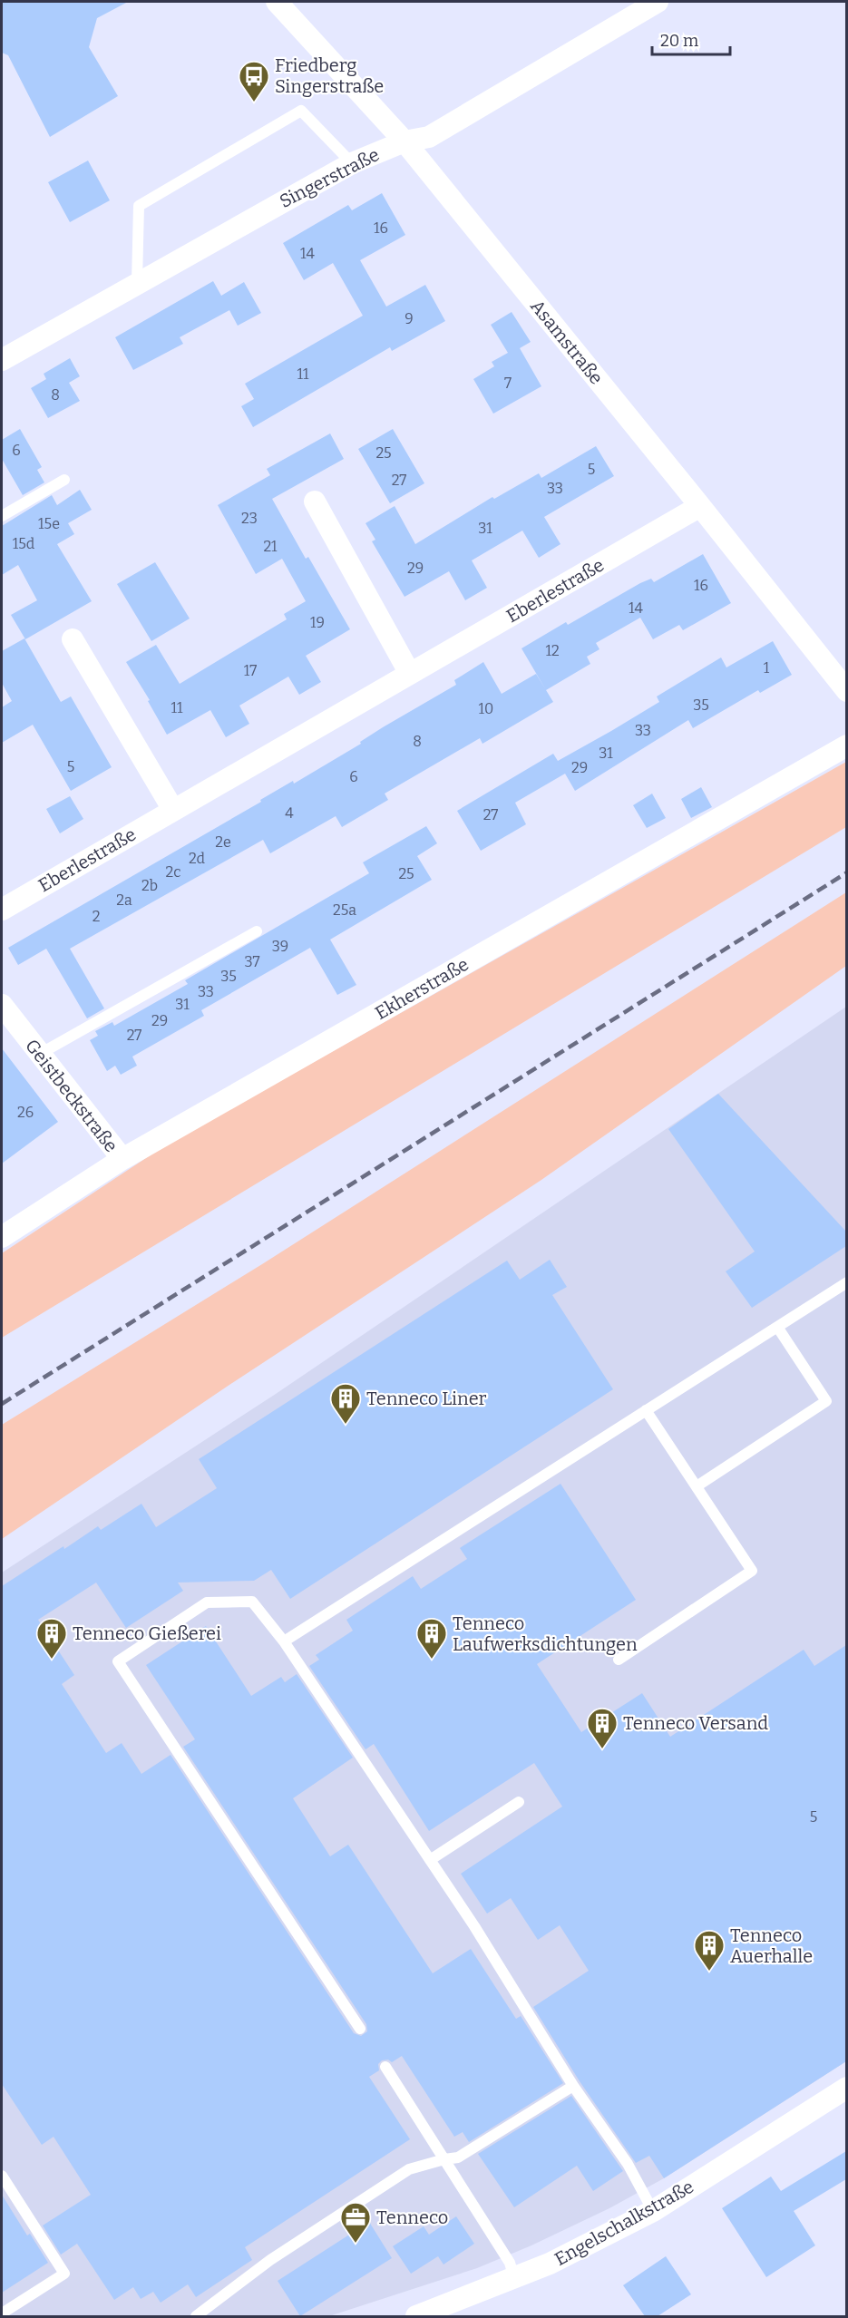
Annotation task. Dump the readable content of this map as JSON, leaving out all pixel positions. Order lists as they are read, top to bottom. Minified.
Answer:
{"streets":{"street":["Singerstraße","Asamstraße","Eberlestraße","Ekherstraße","Geistbeckstraße","Engelschalkstraße"]},"crossings":[["Singerstraße","Asamstraße"],["Asamstraße","Eberlestraße"],["Ekherstraße","Geistbeckstraße"]],"places":{"bus stop":["Friedberg Singerstraße"],"building":["Tenneco Liner","Tenneco Gießerei","Tenneco Laufwerksdichtungen","Tenneco Versand","Tenneco Auerhalle"],"office":["Tenneco"]},"house_numbers":["16","14","9","11","7","8","6","25","5","27","33","23","15e","31","15d","21","29","16","14","19","12","1","17","35","11","10","33","8","31","5","29","6","4","27","2e","2d","2c","25","2b","2a","25a","2","39","37","35","33","31","29","27","26","5"],"scale_bar":"20 m"}
